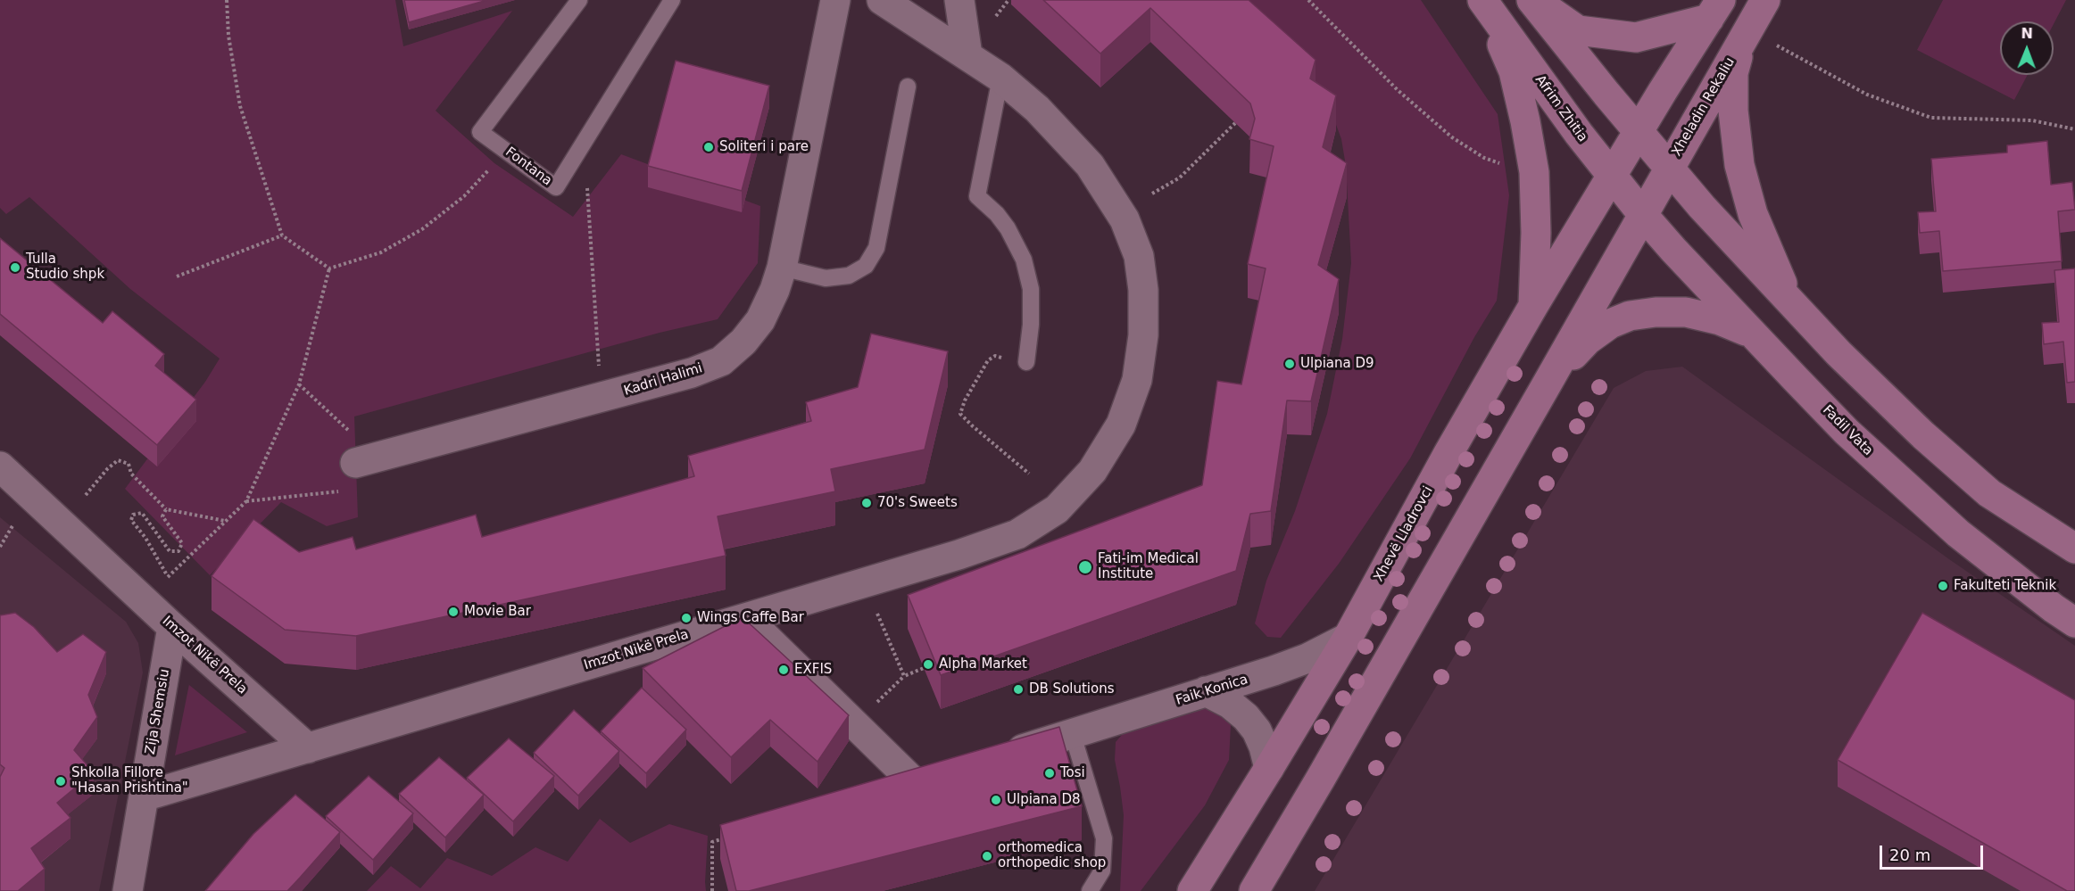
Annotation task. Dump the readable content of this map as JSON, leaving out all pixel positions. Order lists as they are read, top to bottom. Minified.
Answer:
{"streets":{"main road":["Xheladin Rekaliu","Afrim Zhitia","Fadil Vata","Xhevë Lladrovci"],"street":["Kadri Halimi","Imzot Nikë Prela","Faik Konica","Zija Shemsiu"],"lane":["Fontana"]},"crossings":[["Xheladin Rekaliu","Afrim Zhitia"],["Xheladin Rekaliu","Fadil Vata"],["Afrim Zhitia","Fadil Vata"],["Afrim Zhitia","Xhevë Lladrovci"],["Xhevë Lladrovci","Faik Konica"],["Imzot Nikë Prela","Zija Shemsiu"]],"places":["Soliteri i pare","Tulla Studio shpk","Ulpiana D9","70's Sweets","Fati-im Medical Institute","Fakulteti Teknik","Movie Bar","Wings Caffe Bar","Alpha Market","EXFIS","DB Solutions","Tosi","Shkolla Fillore \"Hasan Prishtina\"","Ulpiana D8","orthomedica orthopedic shop"],"scale_bar":"20 m","north":"top"}
